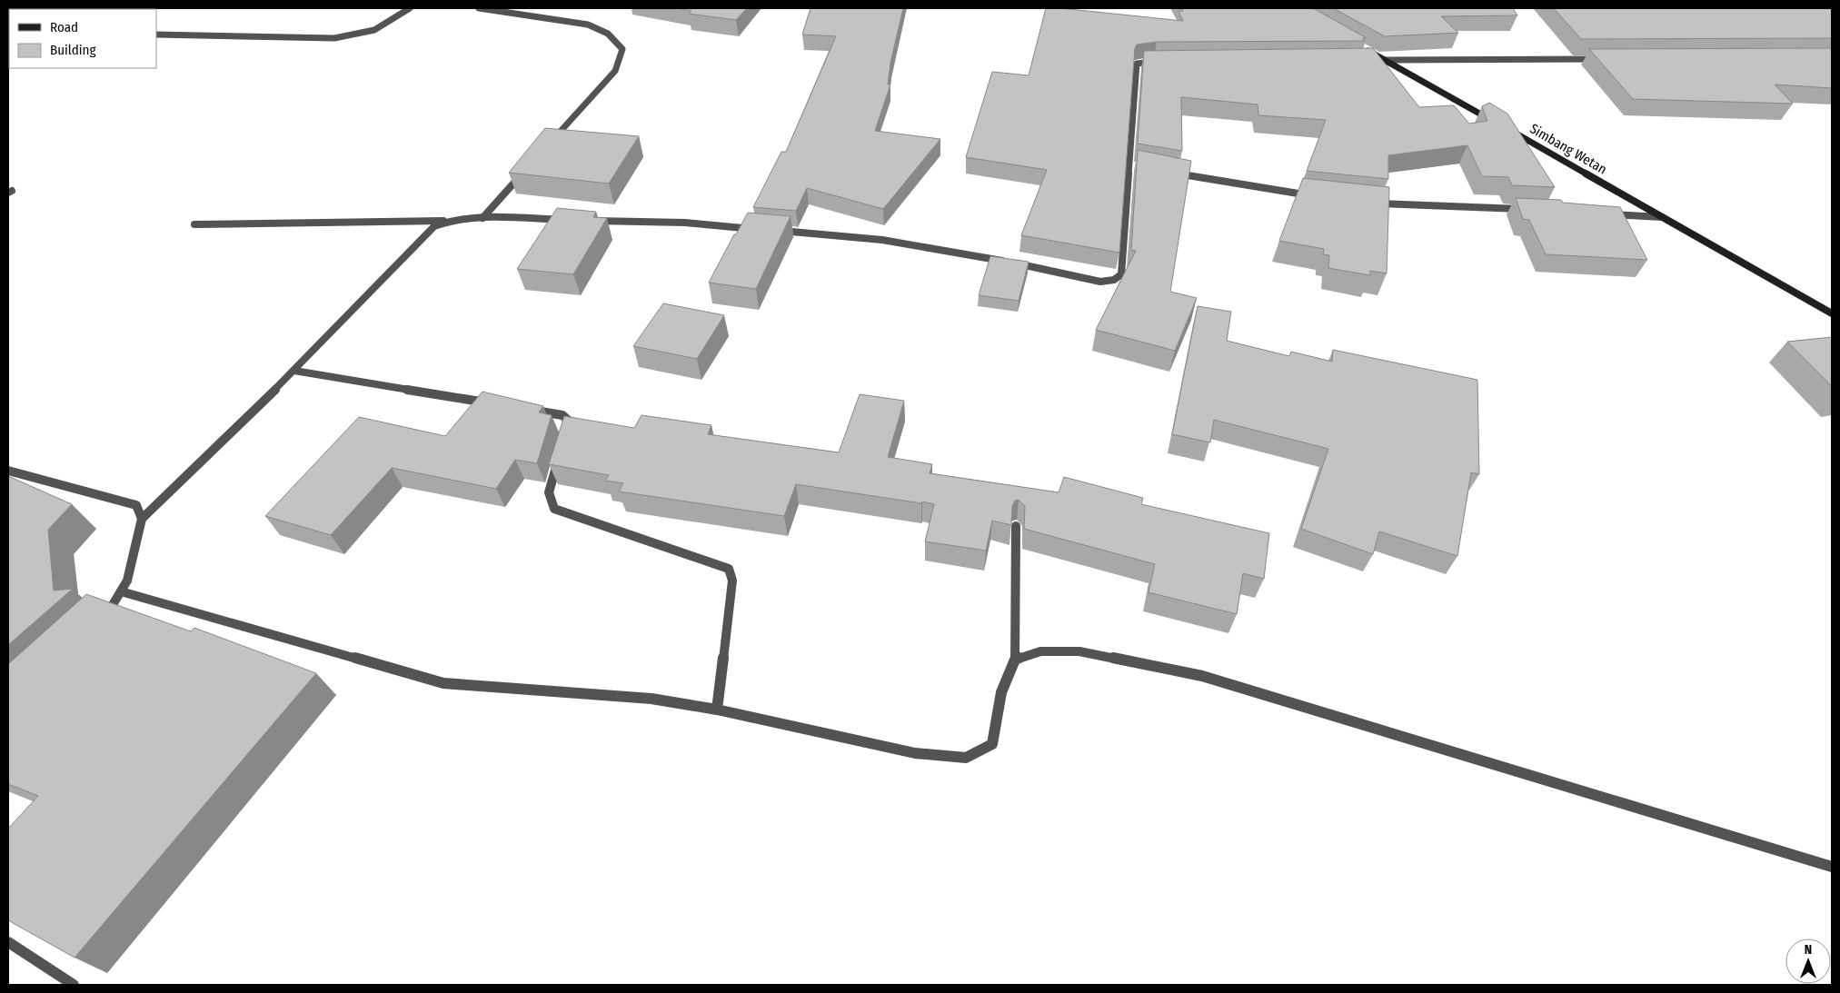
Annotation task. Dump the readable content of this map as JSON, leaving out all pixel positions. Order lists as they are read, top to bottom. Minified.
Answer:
{"streets":{"street":["Simbang Wetan"]},"legend":["Road","Building"],"north":"top"}
